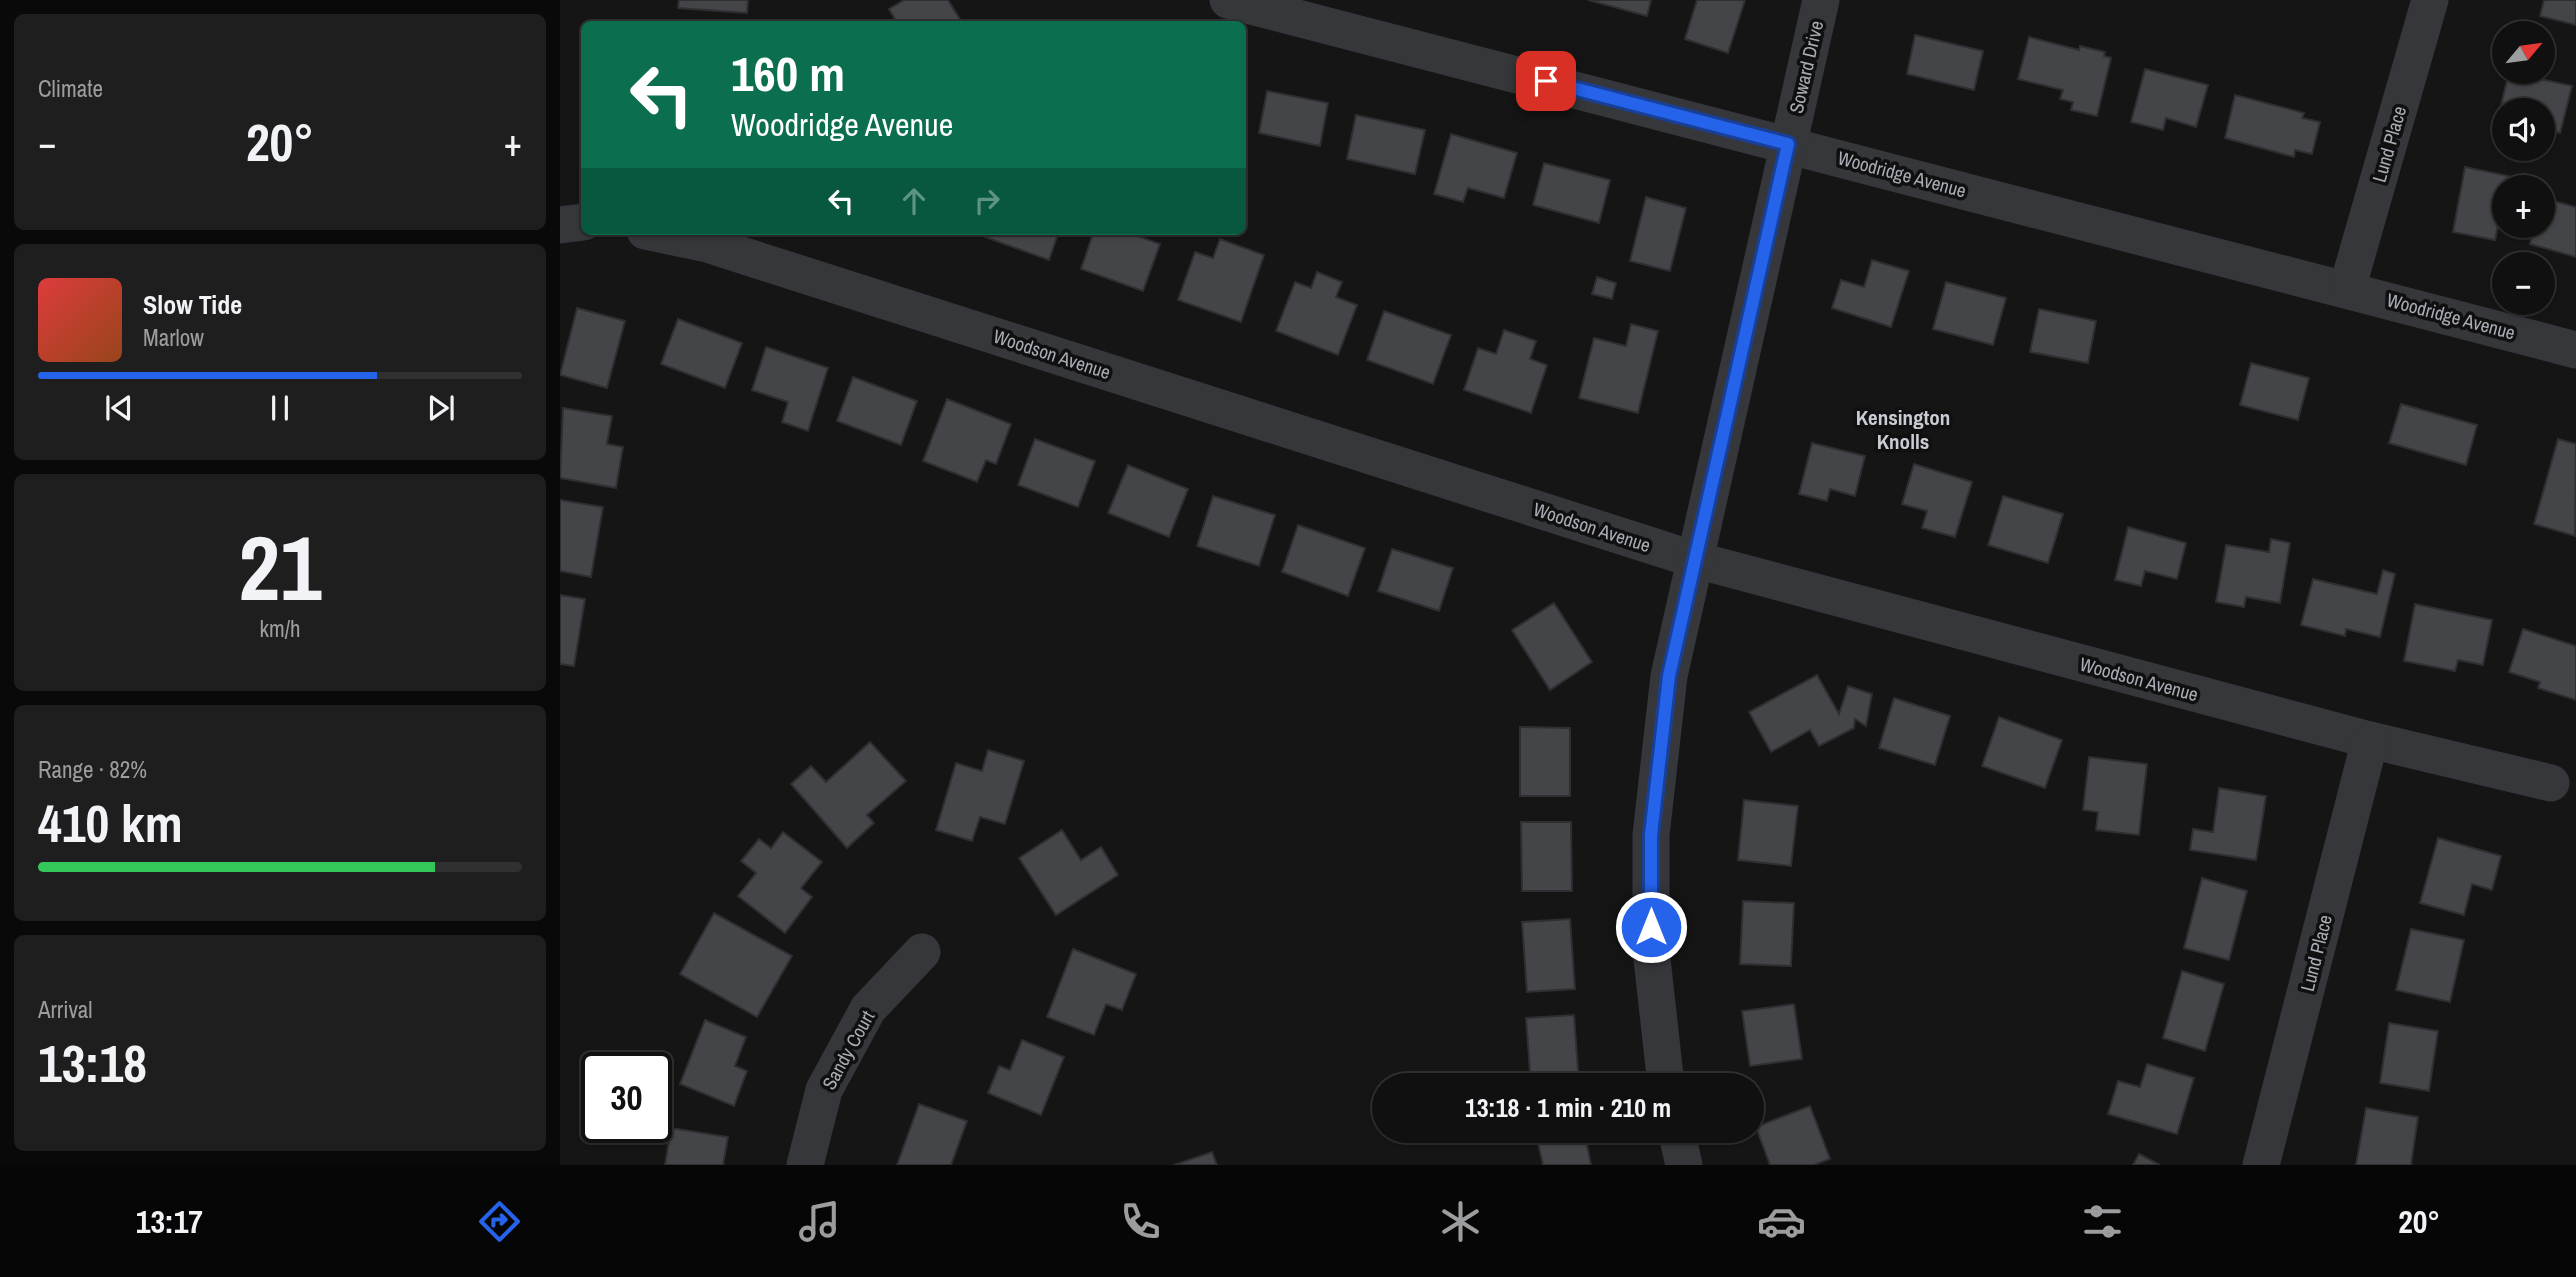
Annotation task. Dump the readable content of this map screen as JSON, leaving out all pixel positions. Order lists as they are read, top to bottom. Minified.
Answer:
{"streets":{"street":["Soward Drive","Lund Place","Woodridge Avenue","Woodson Avenue","Sandy Court"]},"crossings":[["Soward Drive","Woodridge Avenue"],["Soward Drive","Woodson Avenue"],["Lund Place","Woodridge Avenue"],["Lund Place","Woodson Avenue"]],"districts":["Kensington Knolls"],"north":"top right","page":{"tile":["Climate",["21","km/h"],["Range · 82%","410 km"],["Arrival","13:18"]],"map_buttons":["+","−"],"turn":["160 m","Woodridge Avenue"],"heat":["−","20°","+"],"song":["Slow Tide","Marlow"],"limit":"30","trip":"13:18 · 1 min · 210 m","tabs":["13:17","20°"]}}
